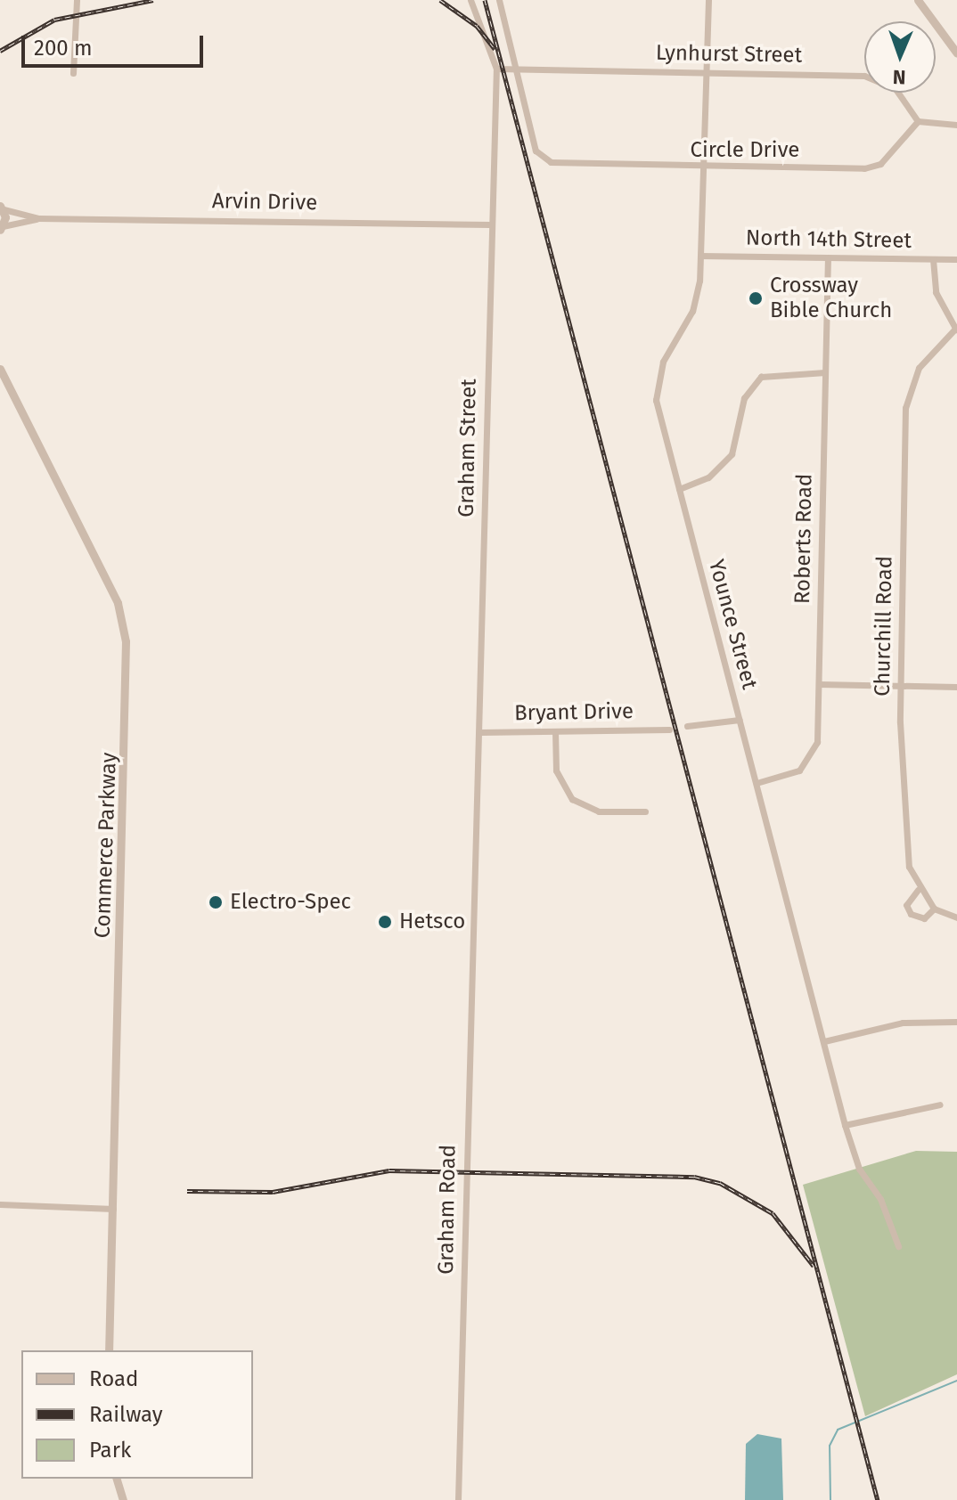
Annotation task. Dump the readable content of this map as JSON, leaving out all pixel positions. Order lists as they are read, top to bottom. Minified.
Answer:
{"streets":{"street":["Lynhurst Street","Circle Drive","Arvin Drive","North 14th Street","Graham Street","Roberts Road","Younce Street","Churchill Road","Bryant Drive","Commerce Parkway","Graham Road"]},"crossings":[["Lynhurst Street","Circle Drive"],["Lynhurst Street","Younce Street"],["Circle Drive","Younce Street"],["Arvin Drive","Graham Street"],["North 14th Street","Roberts Road"],["North 14th Street","Younce Street"],["Graham Street","Bryant Drive"],["Graham Street","Graham Road"],["Roberts Road","Younce Street"]],"places":["Crossway Bible Church","Electro-Spec","Hetsco"],"legend":["Road","Railway","Park"],"scale_bar":"200 m","north":"bottom"}
